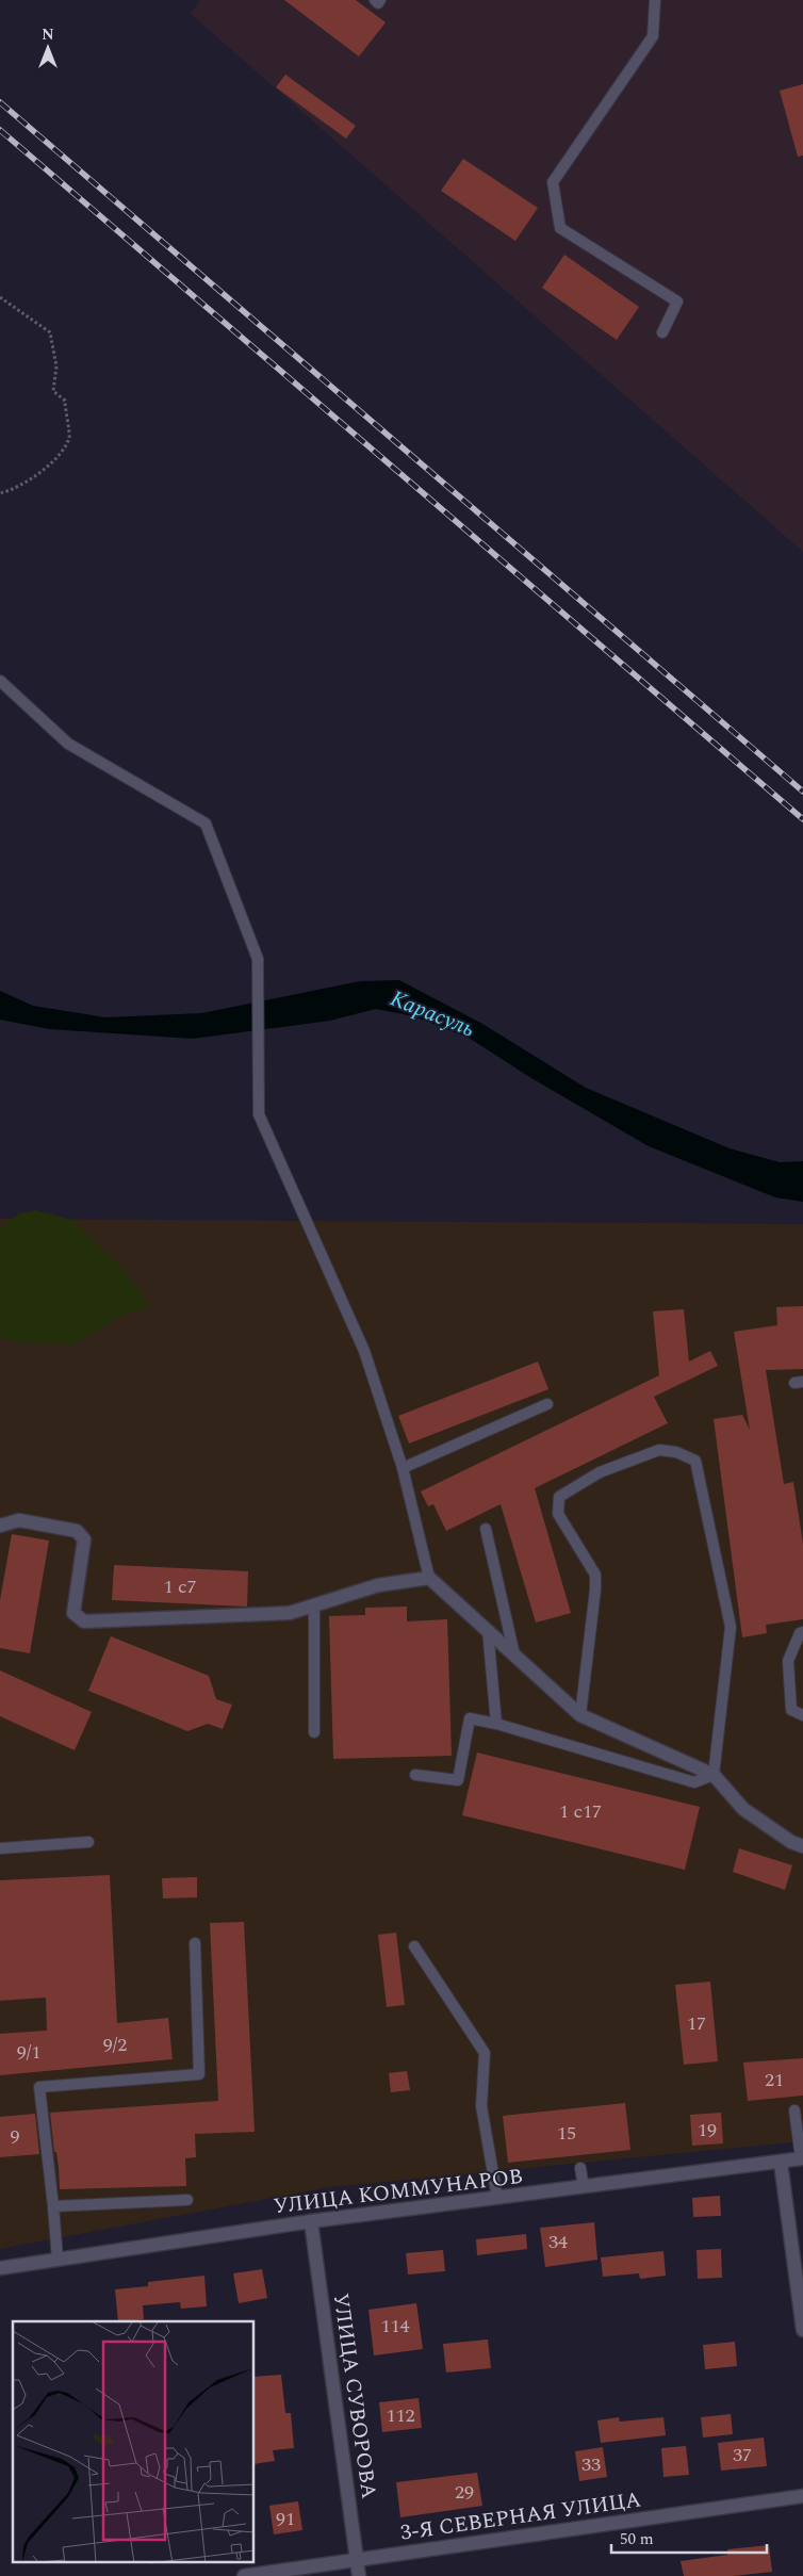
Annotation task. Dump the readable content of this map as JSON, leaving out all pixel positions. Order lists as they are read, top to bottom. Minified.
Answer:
{"streets":{"street":["УЛИЦА КОММУНАРОВ","УЛИЦА СУВОРОВА","3-Я СЕВЕРНАЯ УЛИЦА"]},"crossings":[["УЛИЦА КОММУНАРОВ","УЛИЦА СУВОРОВА"],["УЛИЦА СУВОРОВА","3-Я СЕВЕРНАЯ УЛИЦА"]],"water":["Карасуль"],"house_numbers":["1 с7","1 с17","17","9/2","9/1","21","19","15","9","34","114","112","37","33","29","91"],"scale_bar":"50 m","north":"top"}
